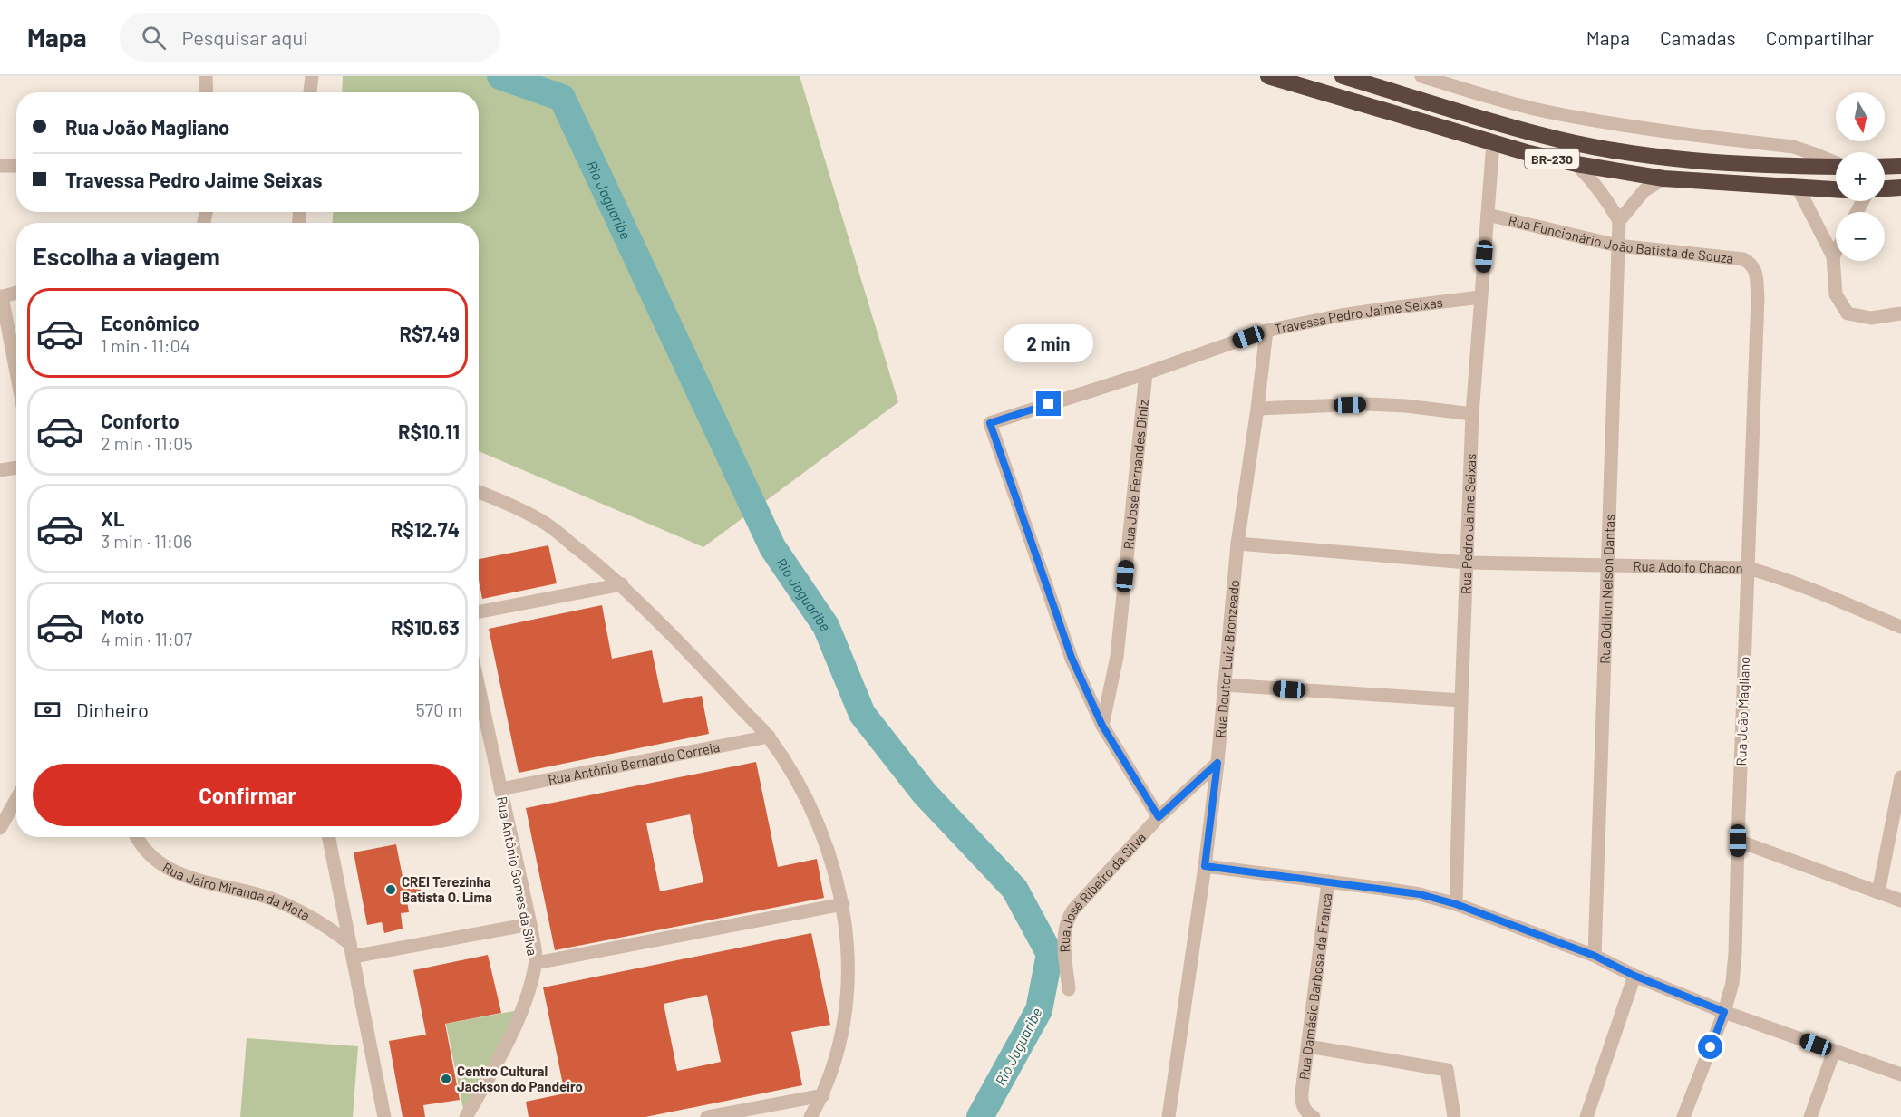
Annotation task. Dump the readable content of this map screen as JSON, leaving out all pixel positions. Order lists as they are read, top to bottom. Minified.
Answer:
{"streets":{"highway":["BR-230"],"street":["Rua Funcionário João Batista de Souza","Travessa Pedro Jaime Seixas","Rua José Fernandes Diniz","Rua Pedro Jaime Seixas","Rua Adolfo Chacon","Rua Odilon Nelson Dantas","Rua Doutor Luiz Bronzeado","Rua João Magliano","Rua Antônio Bernardo Correia","Rua Antônio Gomes da Silva","Rua Jairo Miranda da Mota","Rua José Ribeiro da Silva","Rua Damásio Barbosa da Franca"]},"crossings":[["BR-230","Rua Pedro Jaime Seixas"],["Rua Funcionário João Batista de Souza","Rua Pedro Jaime Seixas"],["Rua Funcionário João Batista de Souza","Rua Odilon Nelson Dantas"],["Rua Funcionário João Batista de Souza","Rua João Magliano"],["Travessa Pedro Jaime Seixas","Rua José Fernandes Diniz"],["Travessa Pedro Jaime Seixas","Rua Pedro Jaime Seixas"],["Travessa Pedro Jaime Seixas","Rua Doutor Luiz Bronzeado"],["Rua Pedro Jaime Seixas","Rua Adolfo Chacon"],["Rua Adolfo Chacon","Rua Odilon Nelson Dantas"],["Rua Adolfo Chacon","Rua Doutor Luiz Bronzeado"],["Rua Adolfo Chacon","Rua João Magliano"],["Rua Doutor Luiz Bronzeado","Rua José Ribeiro da Silva"],["Rua Antônio Bernardo Correia","Rua Antônio Gomes da Silva"]],"water":["Rio Jaguaribe"],"places":["CREI Terezinha Batista O. Lima","Centro Cultural Jackson do Pandeiro"],"north":"bottom","page":{"header":"Mapa","search":"Pesquisar aqui","nav":["Mapa","Camadas","Compartilhar"],"map_buttons":["+","−"],"banner":["Rua João Magliano","Travessa Pedro Jaime Seixas"],"heading":"Escolha a viagem","list":[{"name":"Econômico","note":"1 min · 11:04","value":"R$7.49"},{"name":"Conforto","note":"2 min · 11:05","value":"R$10.11"},{"name":"XL","note":"3 min · 11:06","value":"R$12.74"},{"name":"Moto","note":"4 min · 11:07","value":"R$10.63"}],"bubble":"2 min","pay":["Dinheiro","570 m"],"buttons":"Confirmar"}}
